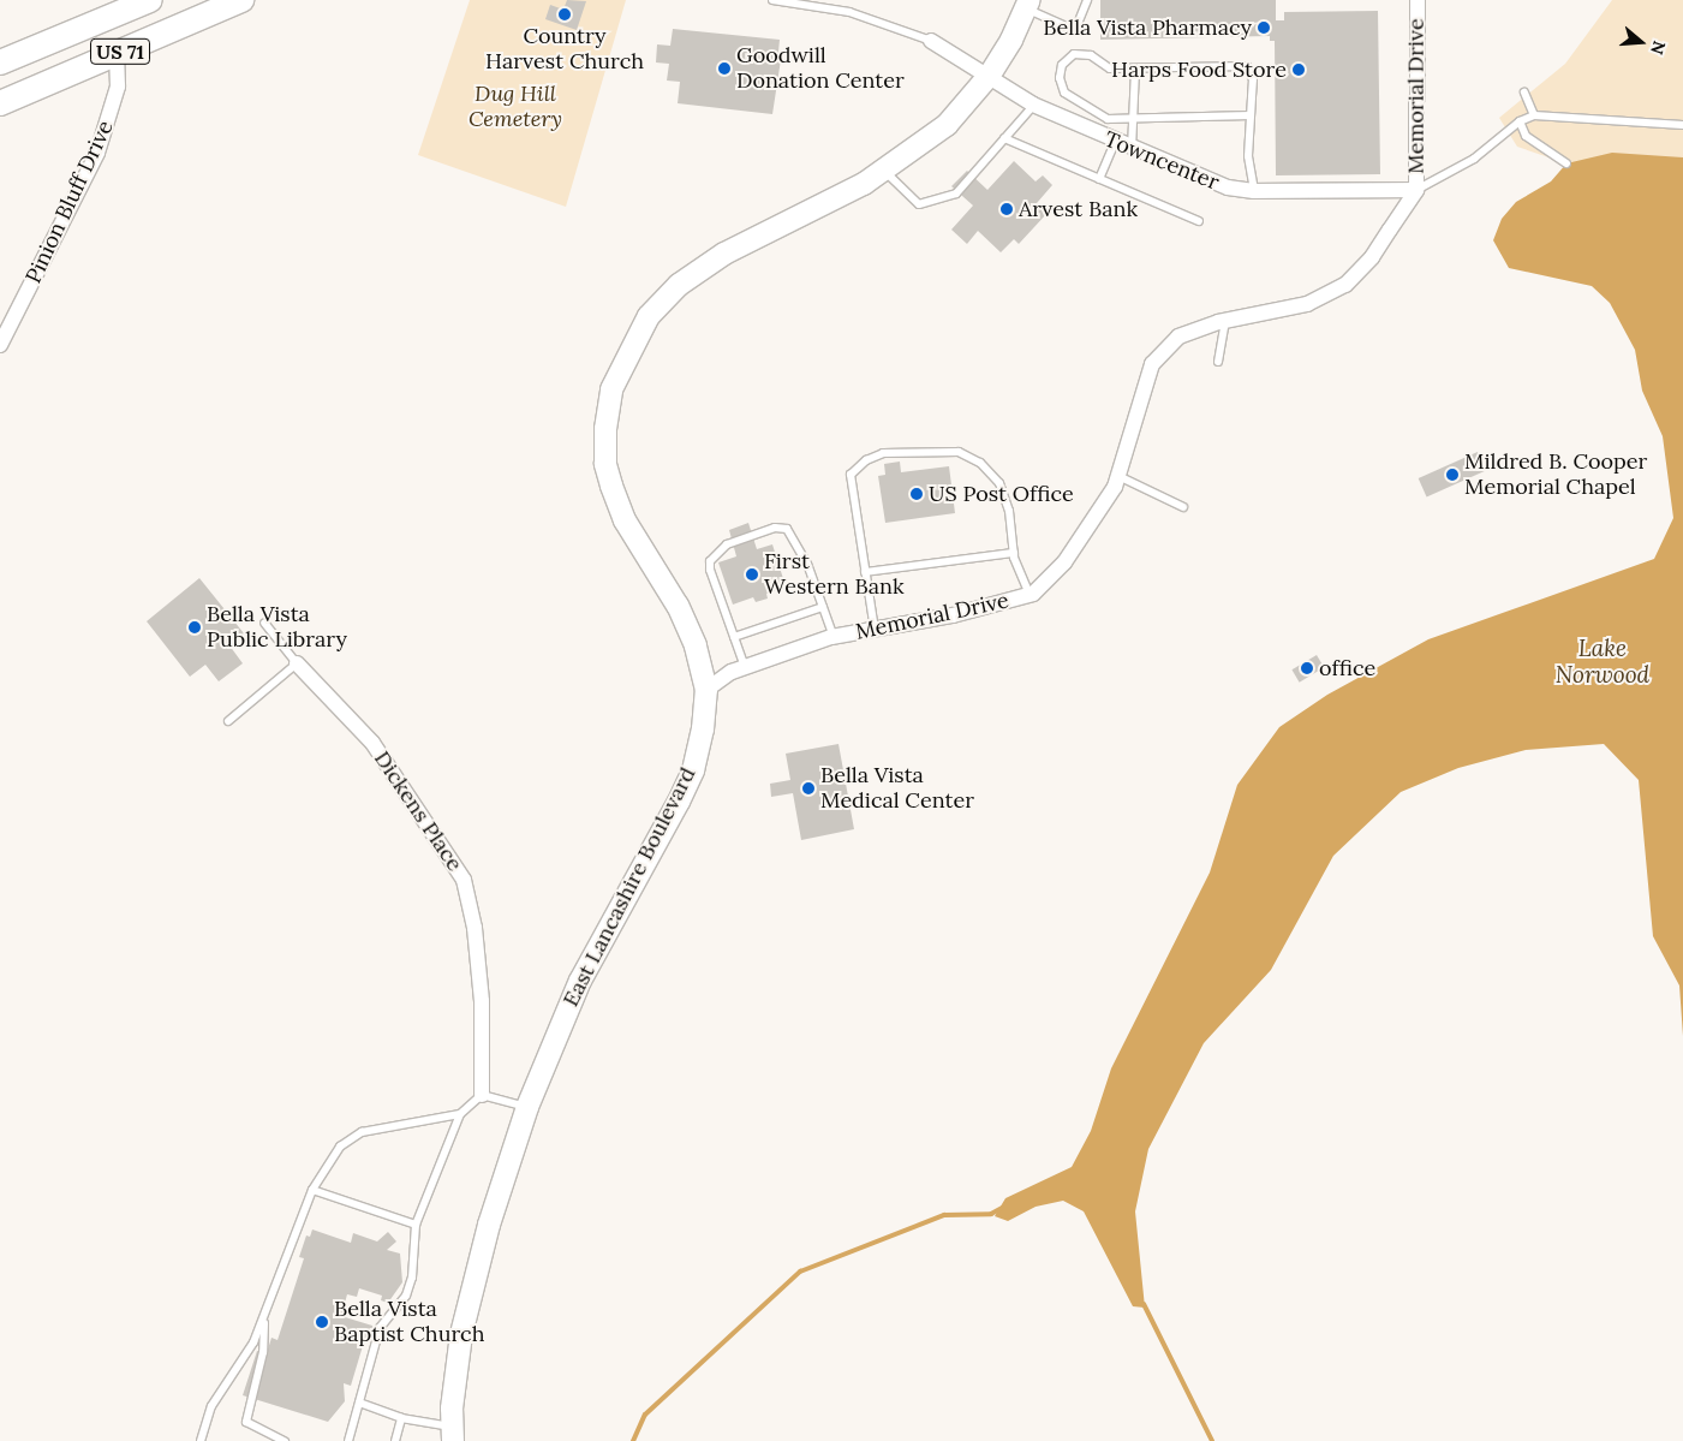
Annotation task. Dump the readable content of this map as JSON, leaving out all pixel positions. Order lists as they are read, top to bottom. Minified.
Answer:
{"streets":{"main road":["US 71","East Lancashire Boulevard"],"street":["Memorial Drive","Towncenter","Pinion Bluff Drive","Dickens Place"]},"crossings":[["US 71","Pinion Bluff Drive"],["Memorial Drive","Towncenter"],["Memorial Drive","East Lancashire Boulevard"],["Towncenter","East Lancashire Boulevard"]],"water":["Lake Norwood"],"parks":["Dug Hill Cemetery"],"places":["Country Harvest Church","Bella Vista Pharmacy","Goodwill Donation Center","Harps Food Store","Arvest Bank","Mildred B. Cooper Memorial Chapel","US Post Office","First Western Bank","Bella Vista Public Library","office","Bella Vista Medical Center","Bella Vista Baptist Church"],"north":"right"}
